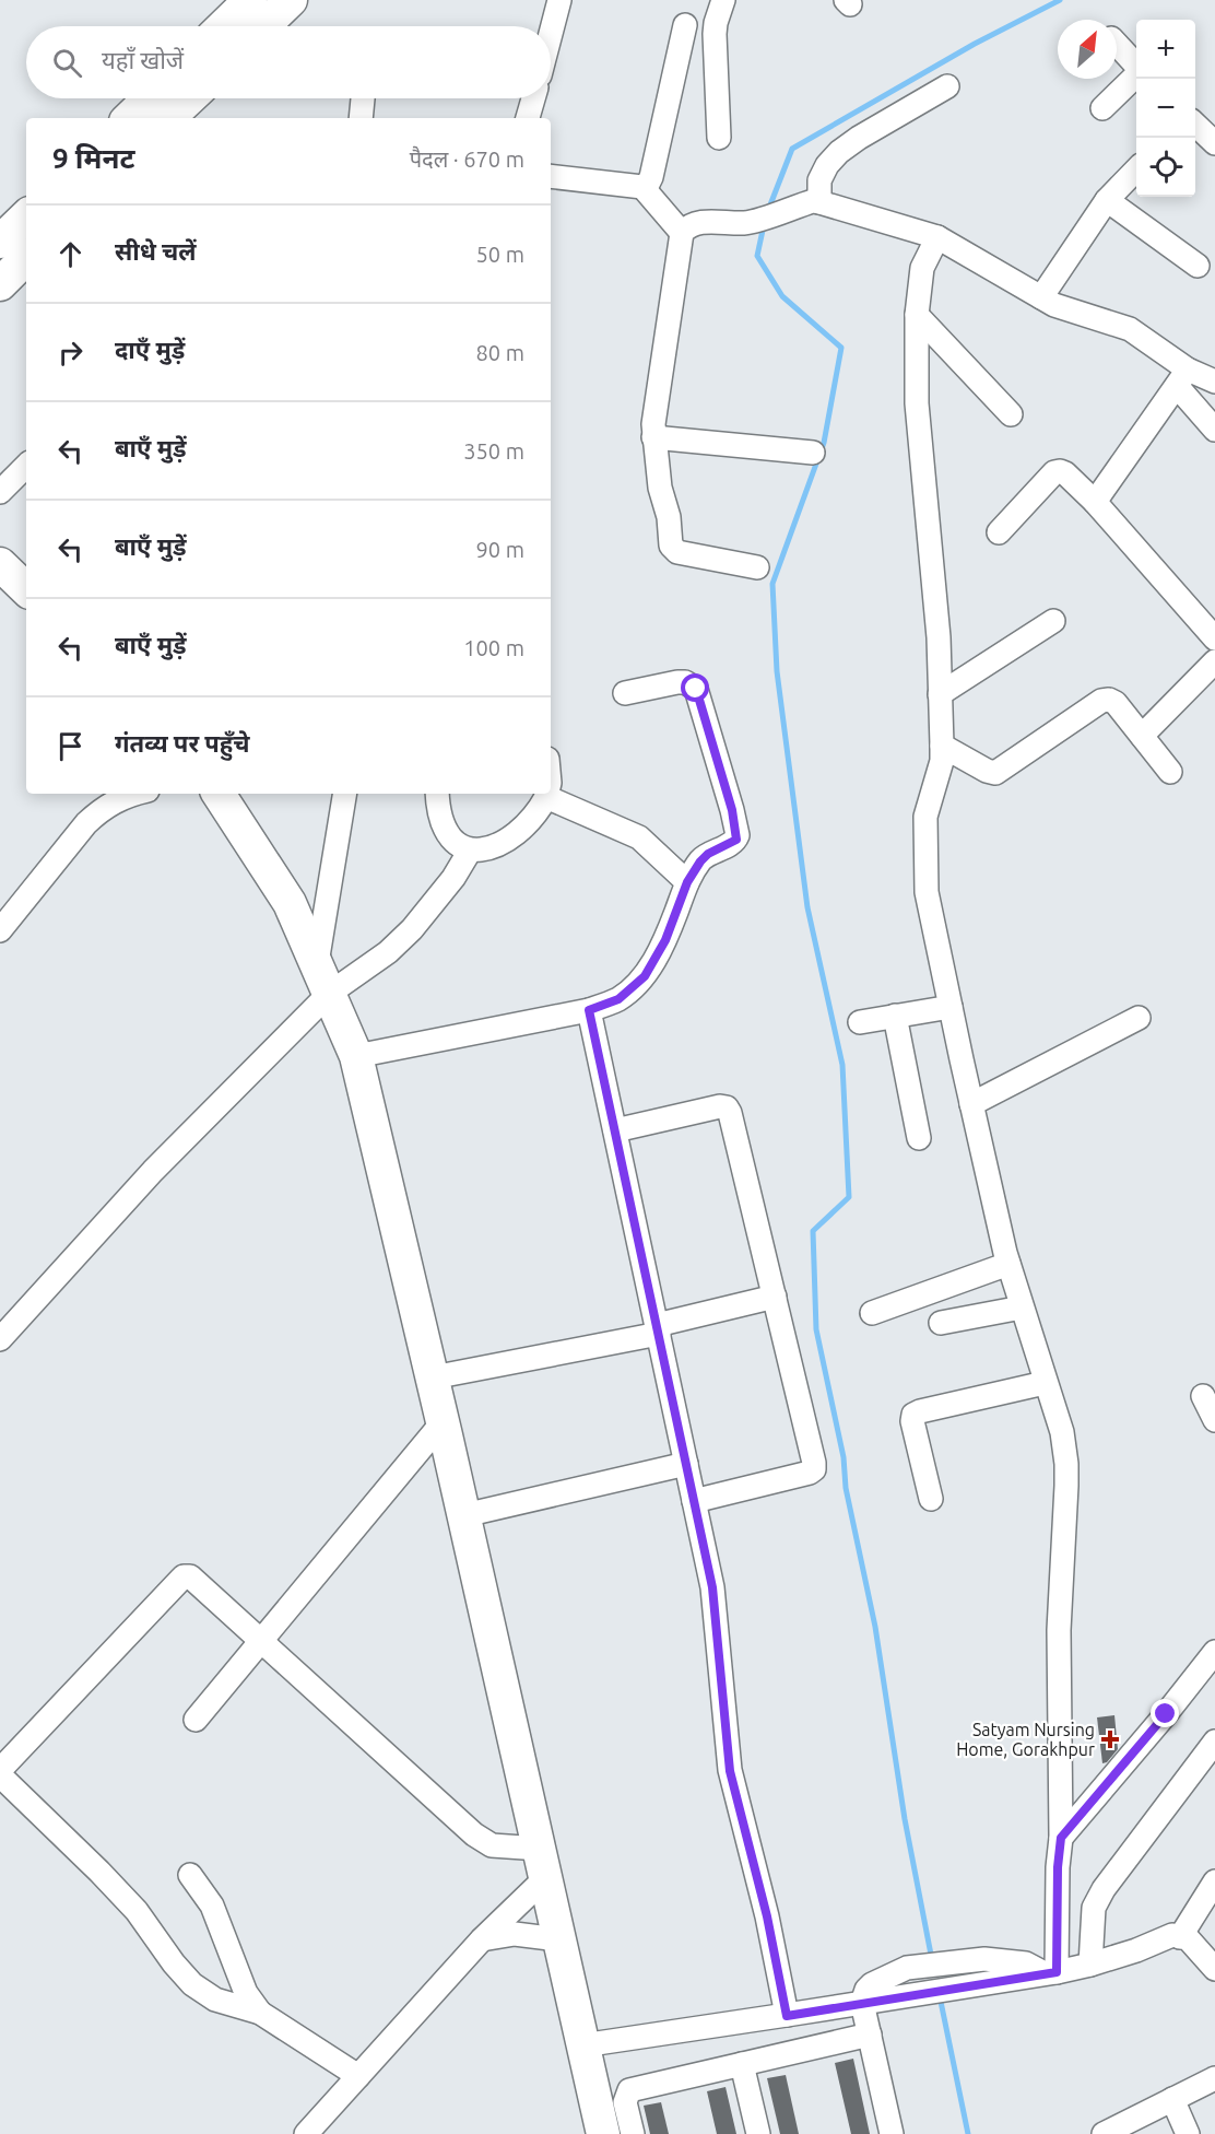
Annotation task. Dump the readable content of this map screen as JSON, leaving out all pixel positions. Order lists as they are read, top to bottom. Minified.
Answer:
{"places":{"health":["Satyam Nursing Home, Gorakhpur"]},"north":"top right","page":{"map_buttons":["+","−"],"search":"यहाँ खोजें","heading":["9 मिनट","पैदल · 670 m"],"list":[["सीधे चलें","50 m"],["दाएँ मुड़ें","80 m"],["बाएँ मुड़ें","350 m"],["बाएँ मुड़ें","90 m"],["बाएँ मुड़ें","100 m"],"गंतव्य पर पहुँचे"]}}
